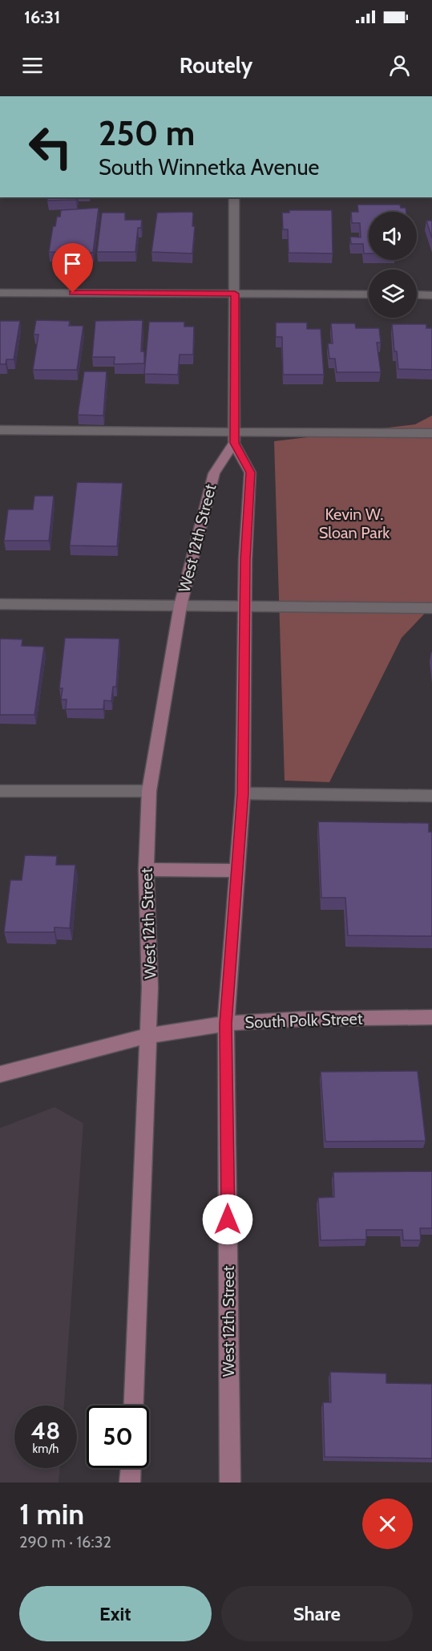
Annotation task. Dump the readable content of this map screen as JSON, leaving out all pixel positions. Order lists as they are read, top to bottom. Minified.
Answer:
{"streets":{"main road":["West 12th Street","South Polk Street"]},"crossings":[["West 12th Street","South Polk Street"]],"parks":["Kevin W. Sloan Park"],"page":{"status":"16:31","header":"Routely","turn":["250 m","South Winnetka Avenue"],"speed":"48 km/h","limit":"50","heading":["1 min","290 m · 16:32"],"buttons":["Exit","Share"]}}
